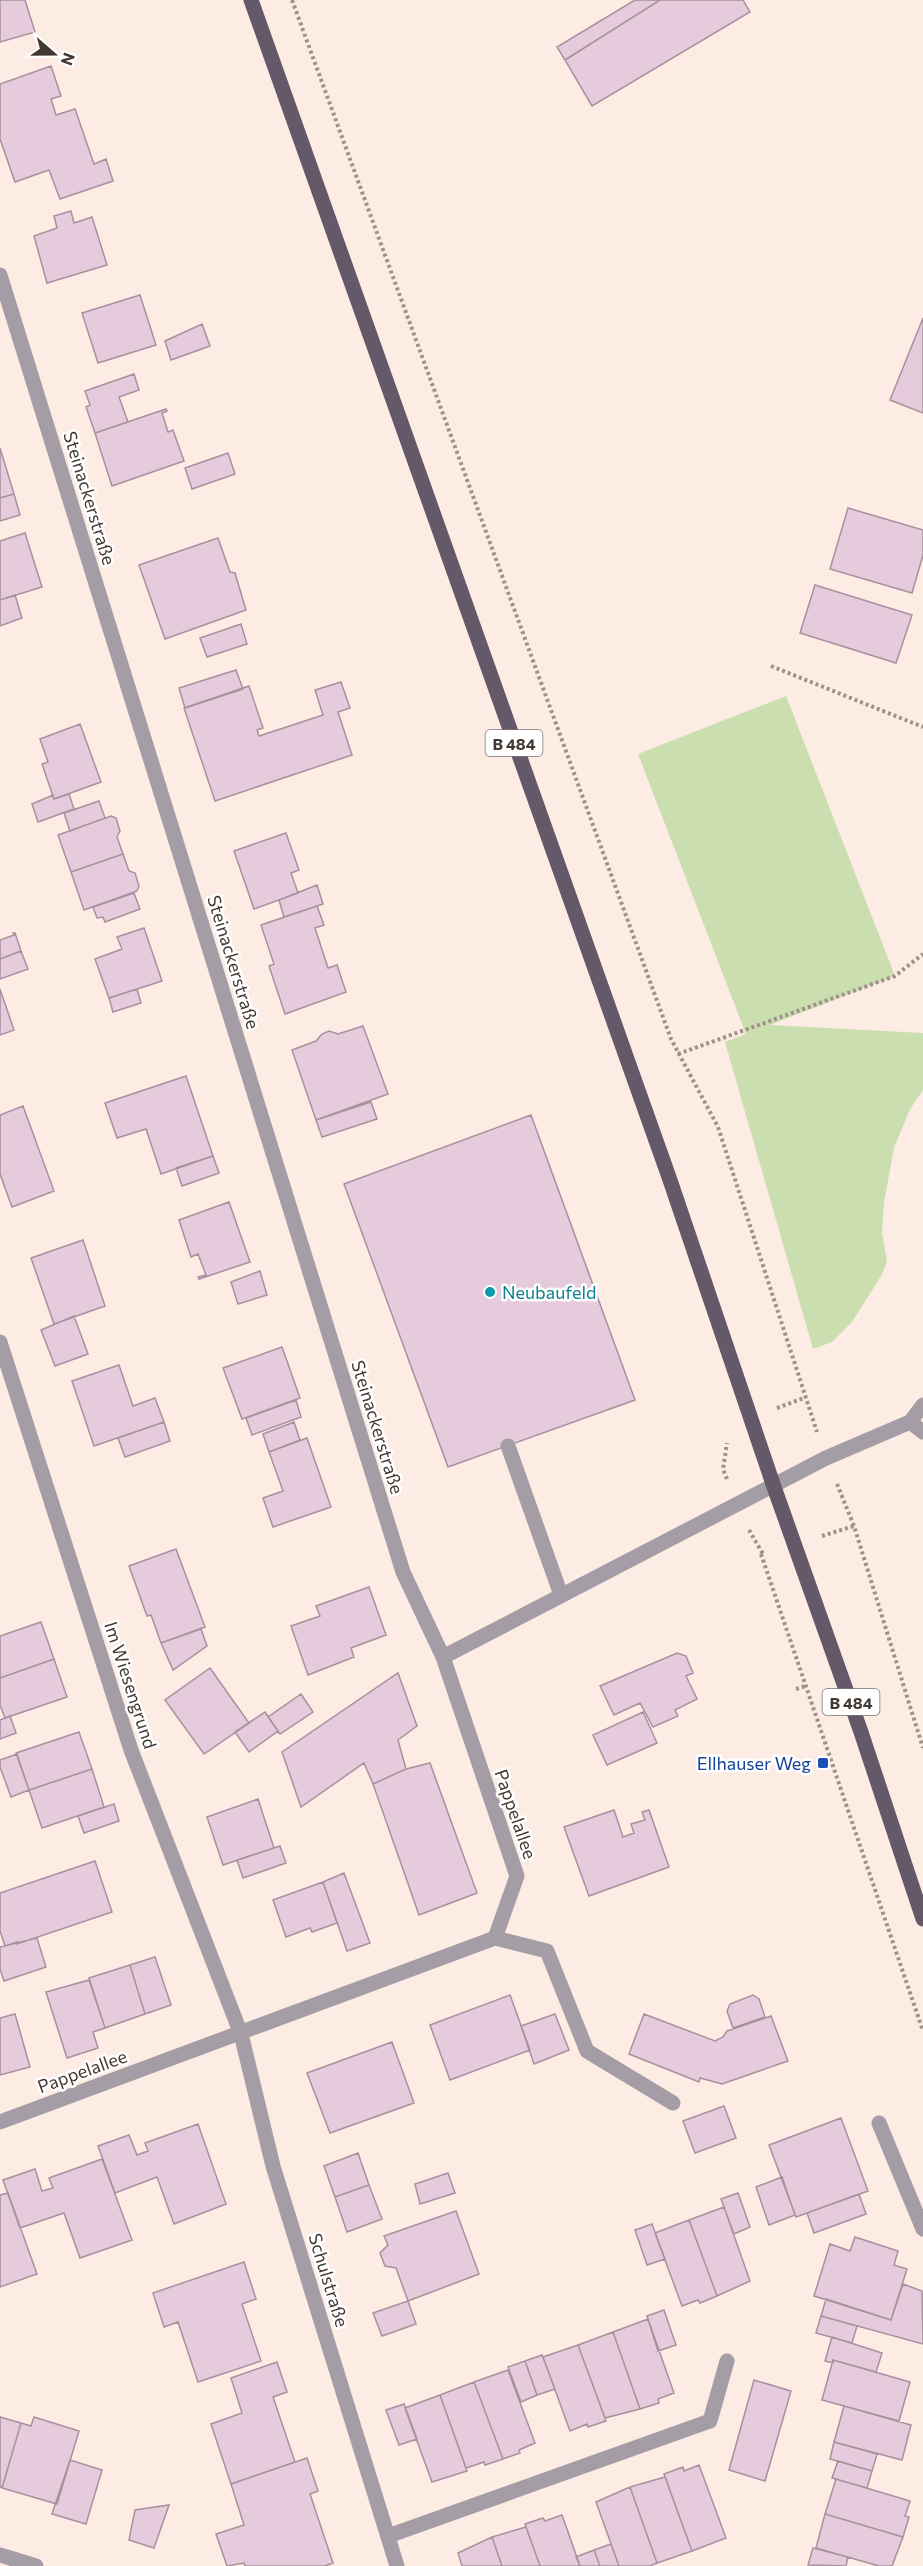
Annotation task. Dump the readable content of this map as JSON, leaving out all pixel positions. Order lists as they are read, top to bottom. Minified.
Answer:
{"streets":{"main road":["B 484"],"street":["Steinackerstraße","Im Wiesengrund","Pappelallee","Schulstraße"]},"crossings":[["Steinackerstraße","Pappelallee"],["Im Wiesengrund","Pappelallee"],["Im Wiesengrund","Schulstraße"],["Pappelallee","Schulstraße"]],"places":{"other":["Neubaufeld"],"transit":["Ellhauser Weg"]},"north":"right"}
